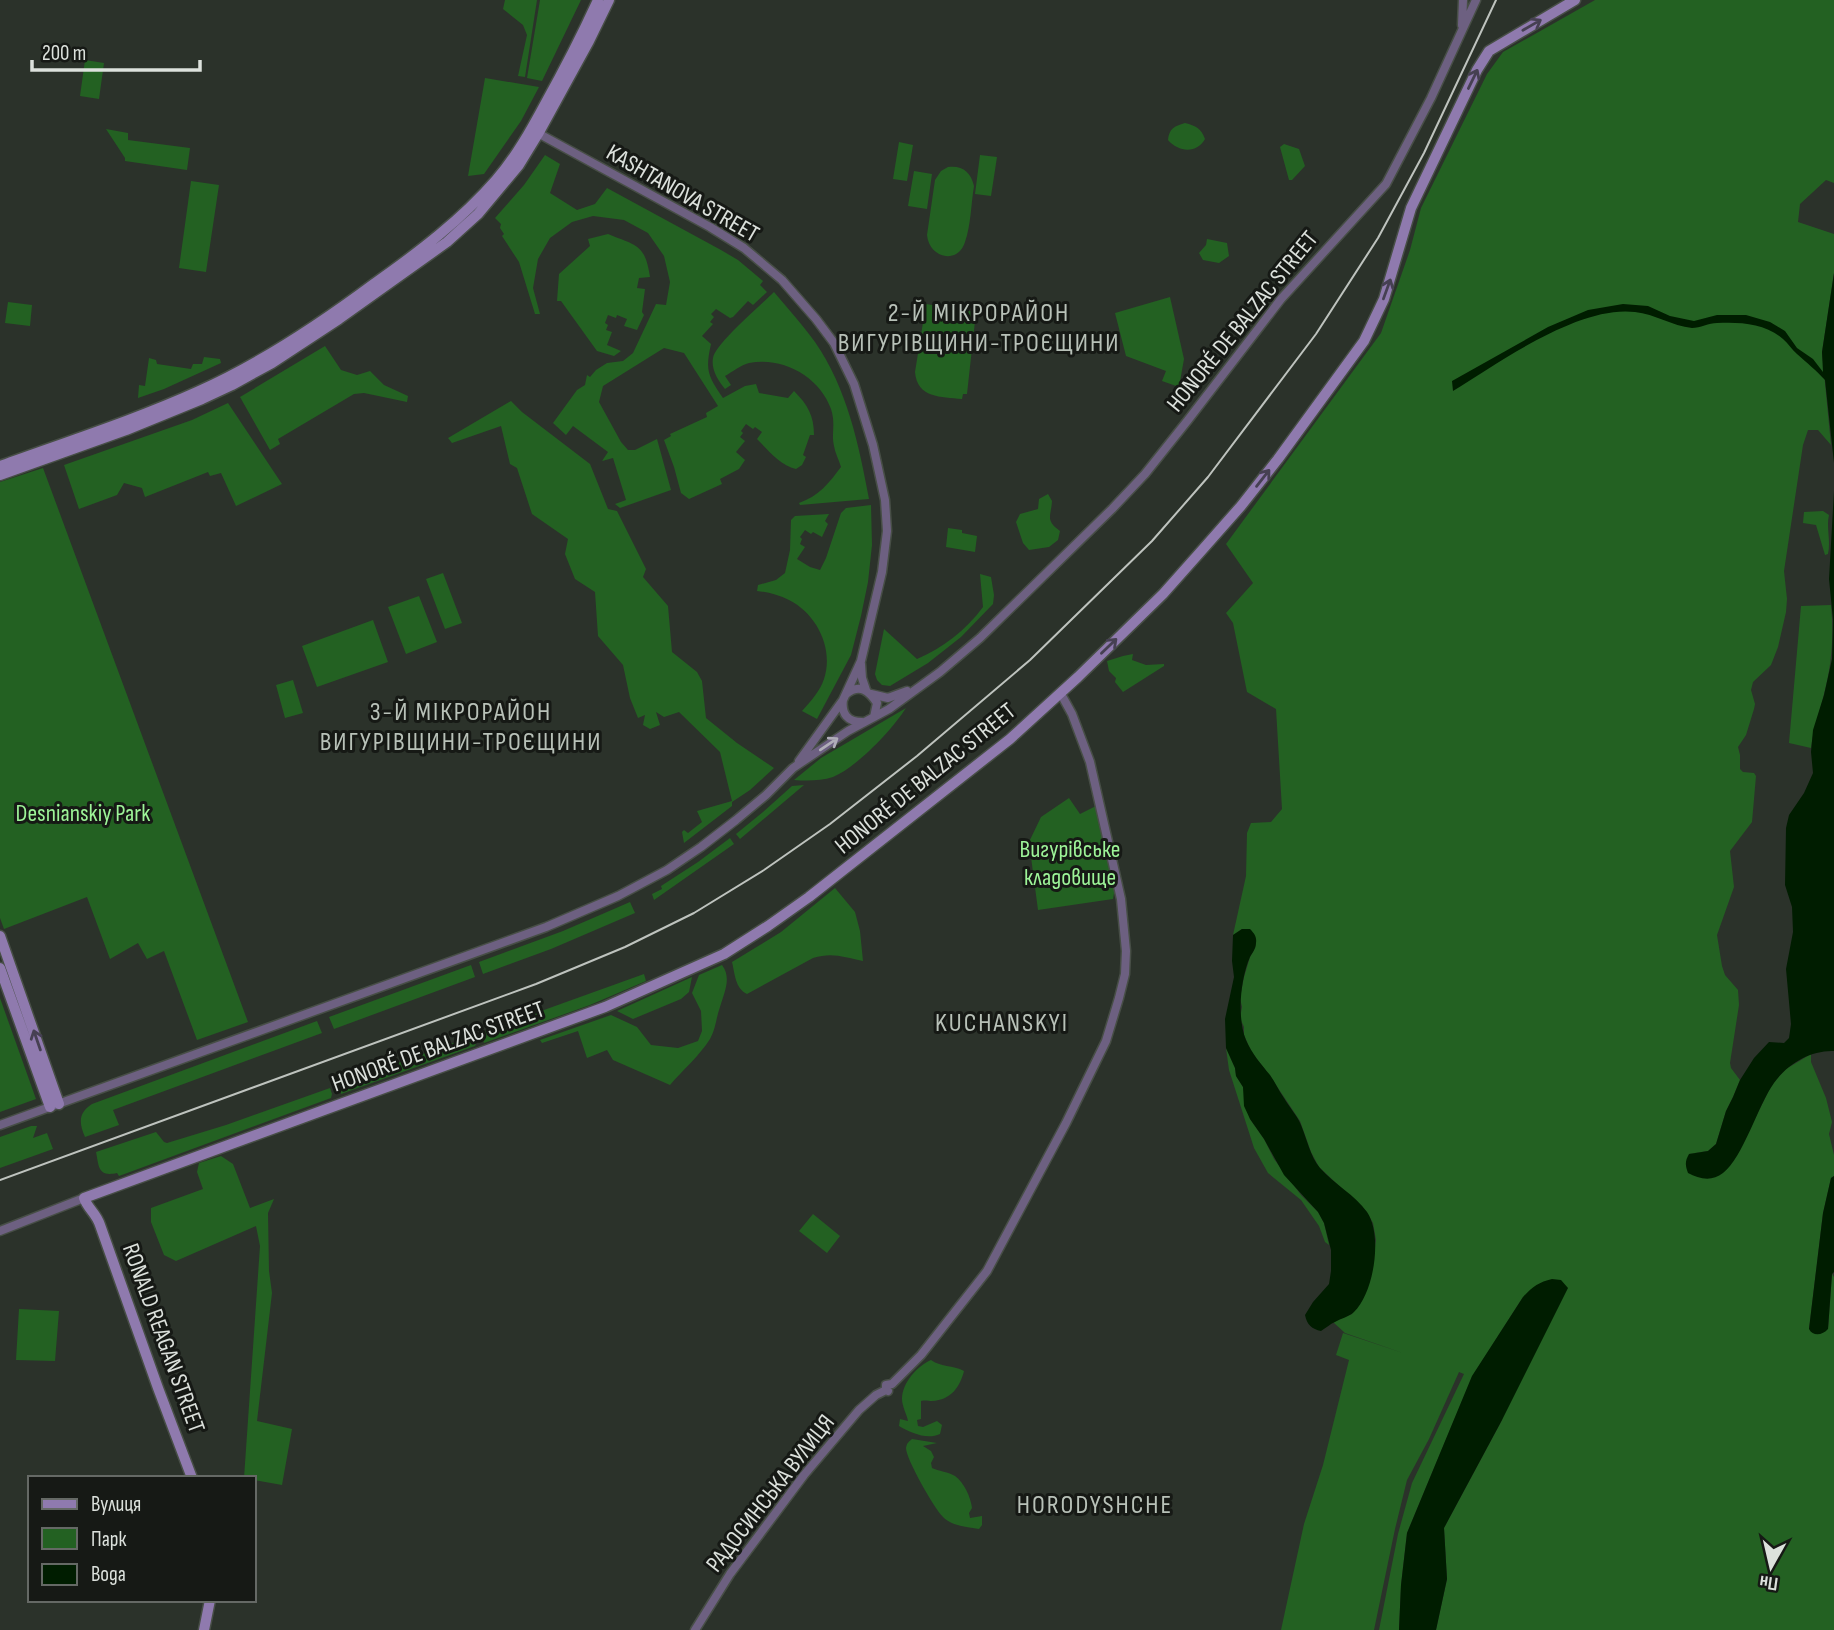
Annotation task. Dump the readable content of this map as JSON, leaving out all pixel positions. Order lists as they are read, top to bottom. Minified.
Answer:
{"streets":{"main road":["HONORÉ DE BALZAC STREET","RONALD REAGAN STREET"],"street":["KASHTANOVA STREET","РАДОСИНСЬКА ВУЛИЦЯ"]},"crossings":[["KASHTANOVA STREET","HONORÉ DE BALZAC STREET"],["HONORÉ DE BALZAC STREET","RONALD REAGAN STREET"],["HONORÉ DE BALZAC STREET","РАДОСИНСЬКА ВУЛИЦЯ"]],"districts":["2-Й МІКРОРАЙОН ВИГУРІВЩИНИ-ТРОЄЩИНИ","3-Й МІКРОРАЙОН ВИГУРІВЩИНИ-ТРОЄЩИНИ","KUCHANSKYI","HORODYSHCHE"],"parks":["Desnianskiy Park","Вигурівське кладовище"],"legend":["Вулиця","Парк","Вода"],"scale_bar":"200 m","north":"bottom"}
